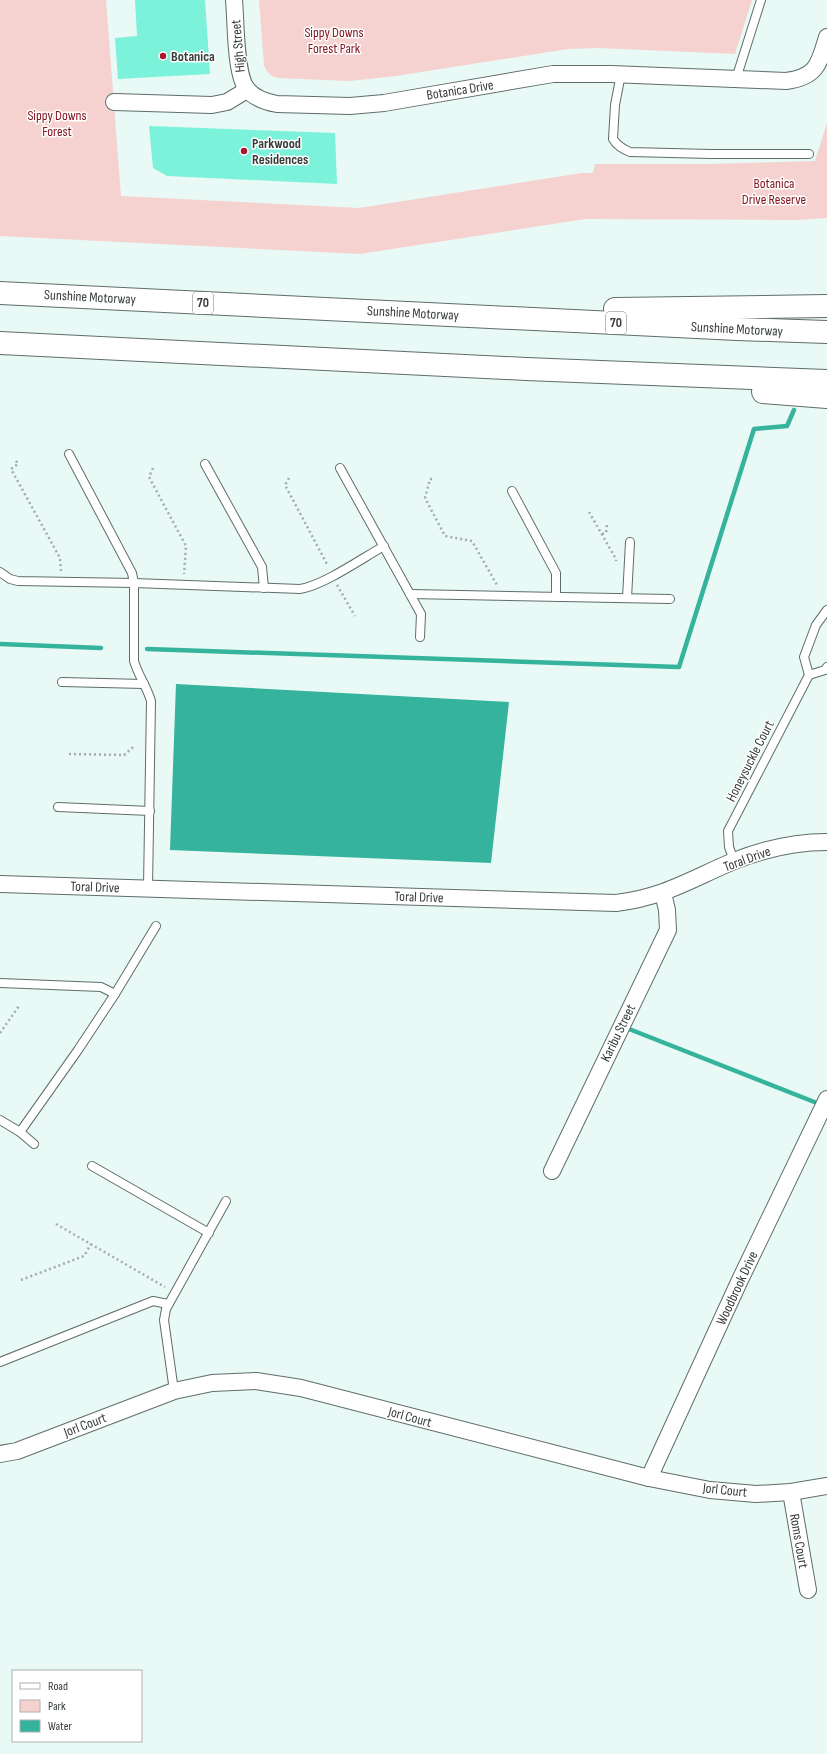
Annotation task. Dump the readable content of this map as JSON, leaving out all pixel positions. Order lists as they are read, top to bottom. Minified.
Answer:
{"streets":{"highway":["Sunshine Motorway","70"],"street":["High Street","Botanica Drive","Toral Drive","Karibu Street","Woodbrook Drive","Jorl Court","Roms Court"],"lane":["Honeysuckle Court"]},"crossings":[["High Street","Botanica Drive"],["Honeysuckle Court","Toral Drive"],["Toral Drive","Karibu Street"],["Woodbrook Drive","Jorl Court"],["Jorl Court","Roms Court"]],"parks":["Sippy Downs Forest Park","Sippy Downs Forest","Botanica Drive Reserve"],"places":["Botanica","Parkwood Residences"],"legend":["Road","Park","Water"]}
